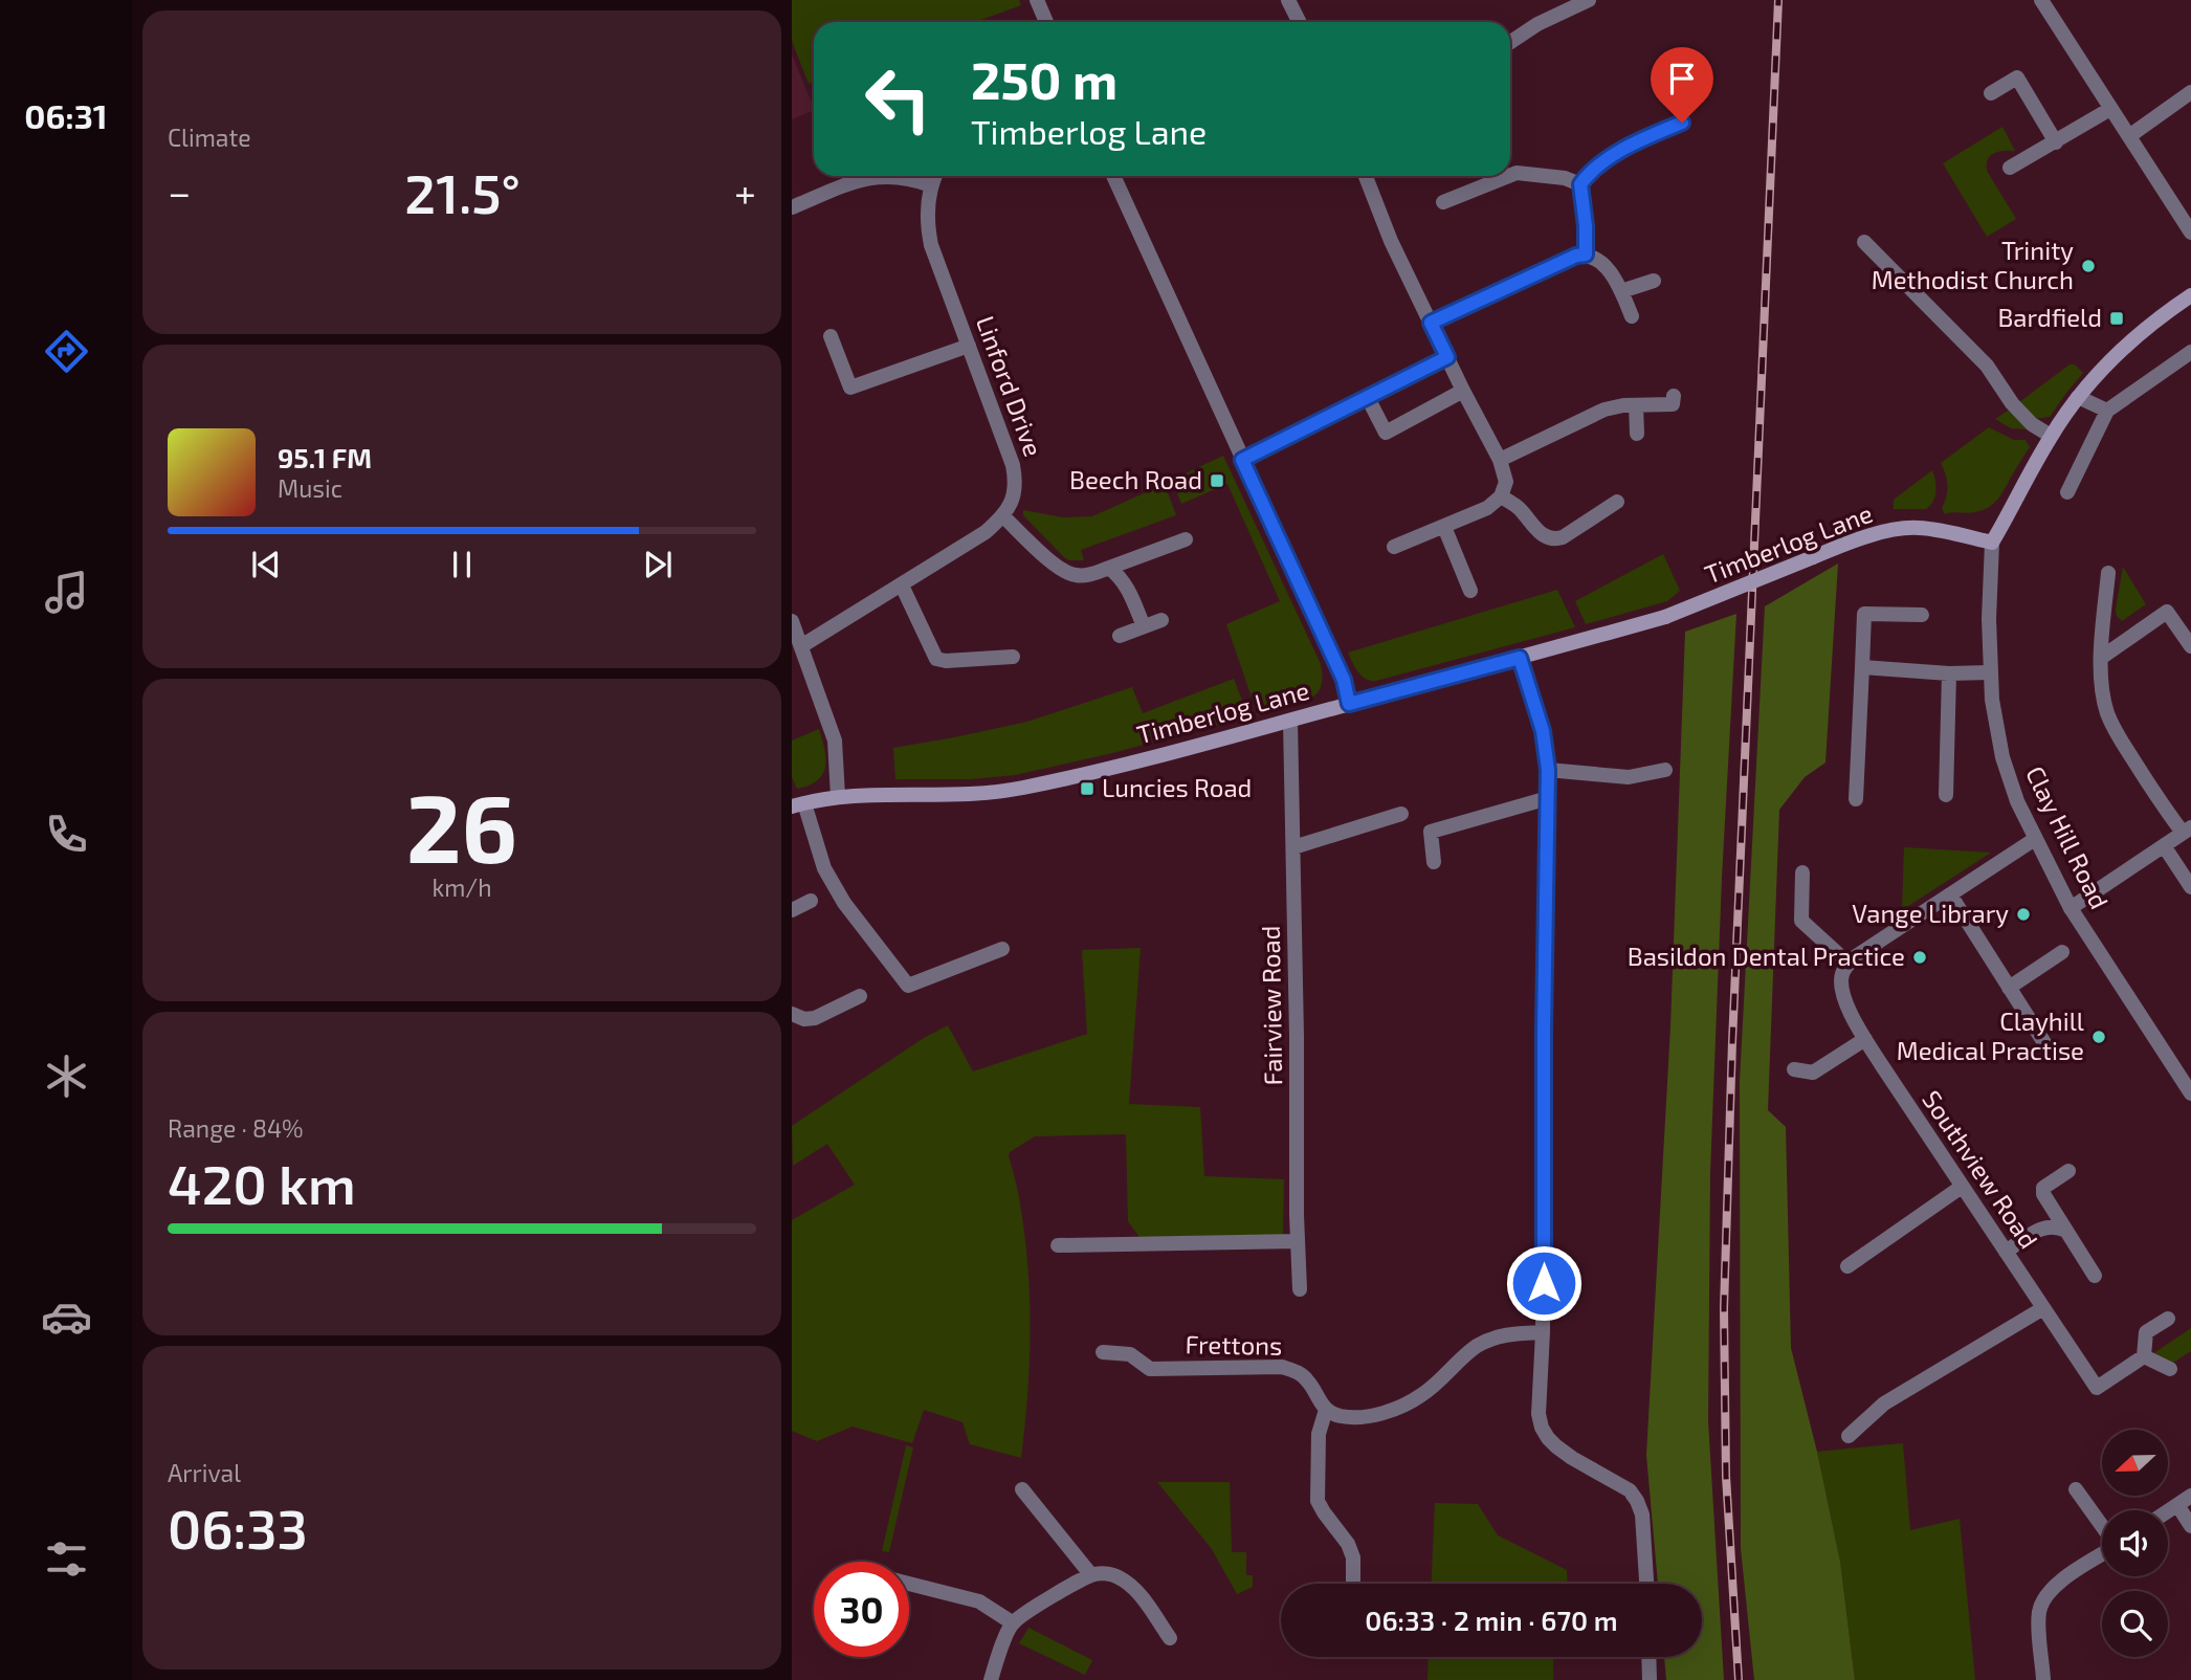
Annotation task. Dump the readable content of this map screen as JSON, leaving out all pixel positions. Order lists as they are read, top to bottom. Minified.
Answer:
{"streets":{"main road":["Timberlog Lane","Clay Hill Road"],"street":["Linford Drive","Fairview Road","Southview Road","Frettons"]},"crossings":[["Timberlog Lane","Clay Hill Road"],["Timberlog Lane","Fairview Road"]],"places":{"other":["Trinity Methodist Church","Vange Library","Basildon Dental Practice","Clayhill Medical Practise"],"transit":["Bardfield","Beech Road","Luncies Road"]},"north":"left","page":{"tabs":"06:31","tile":["Climate",["26","km/h"],["Range · 84%","420 km"],["Arrival","06:33"]],"turn":["250 m","Timberlog Lane"],"heat":["−","21.5°","+"],"song":["95.1 FM","Music"],"limit":"30","trip":"06:33 · 2 min · 670 m"}}
